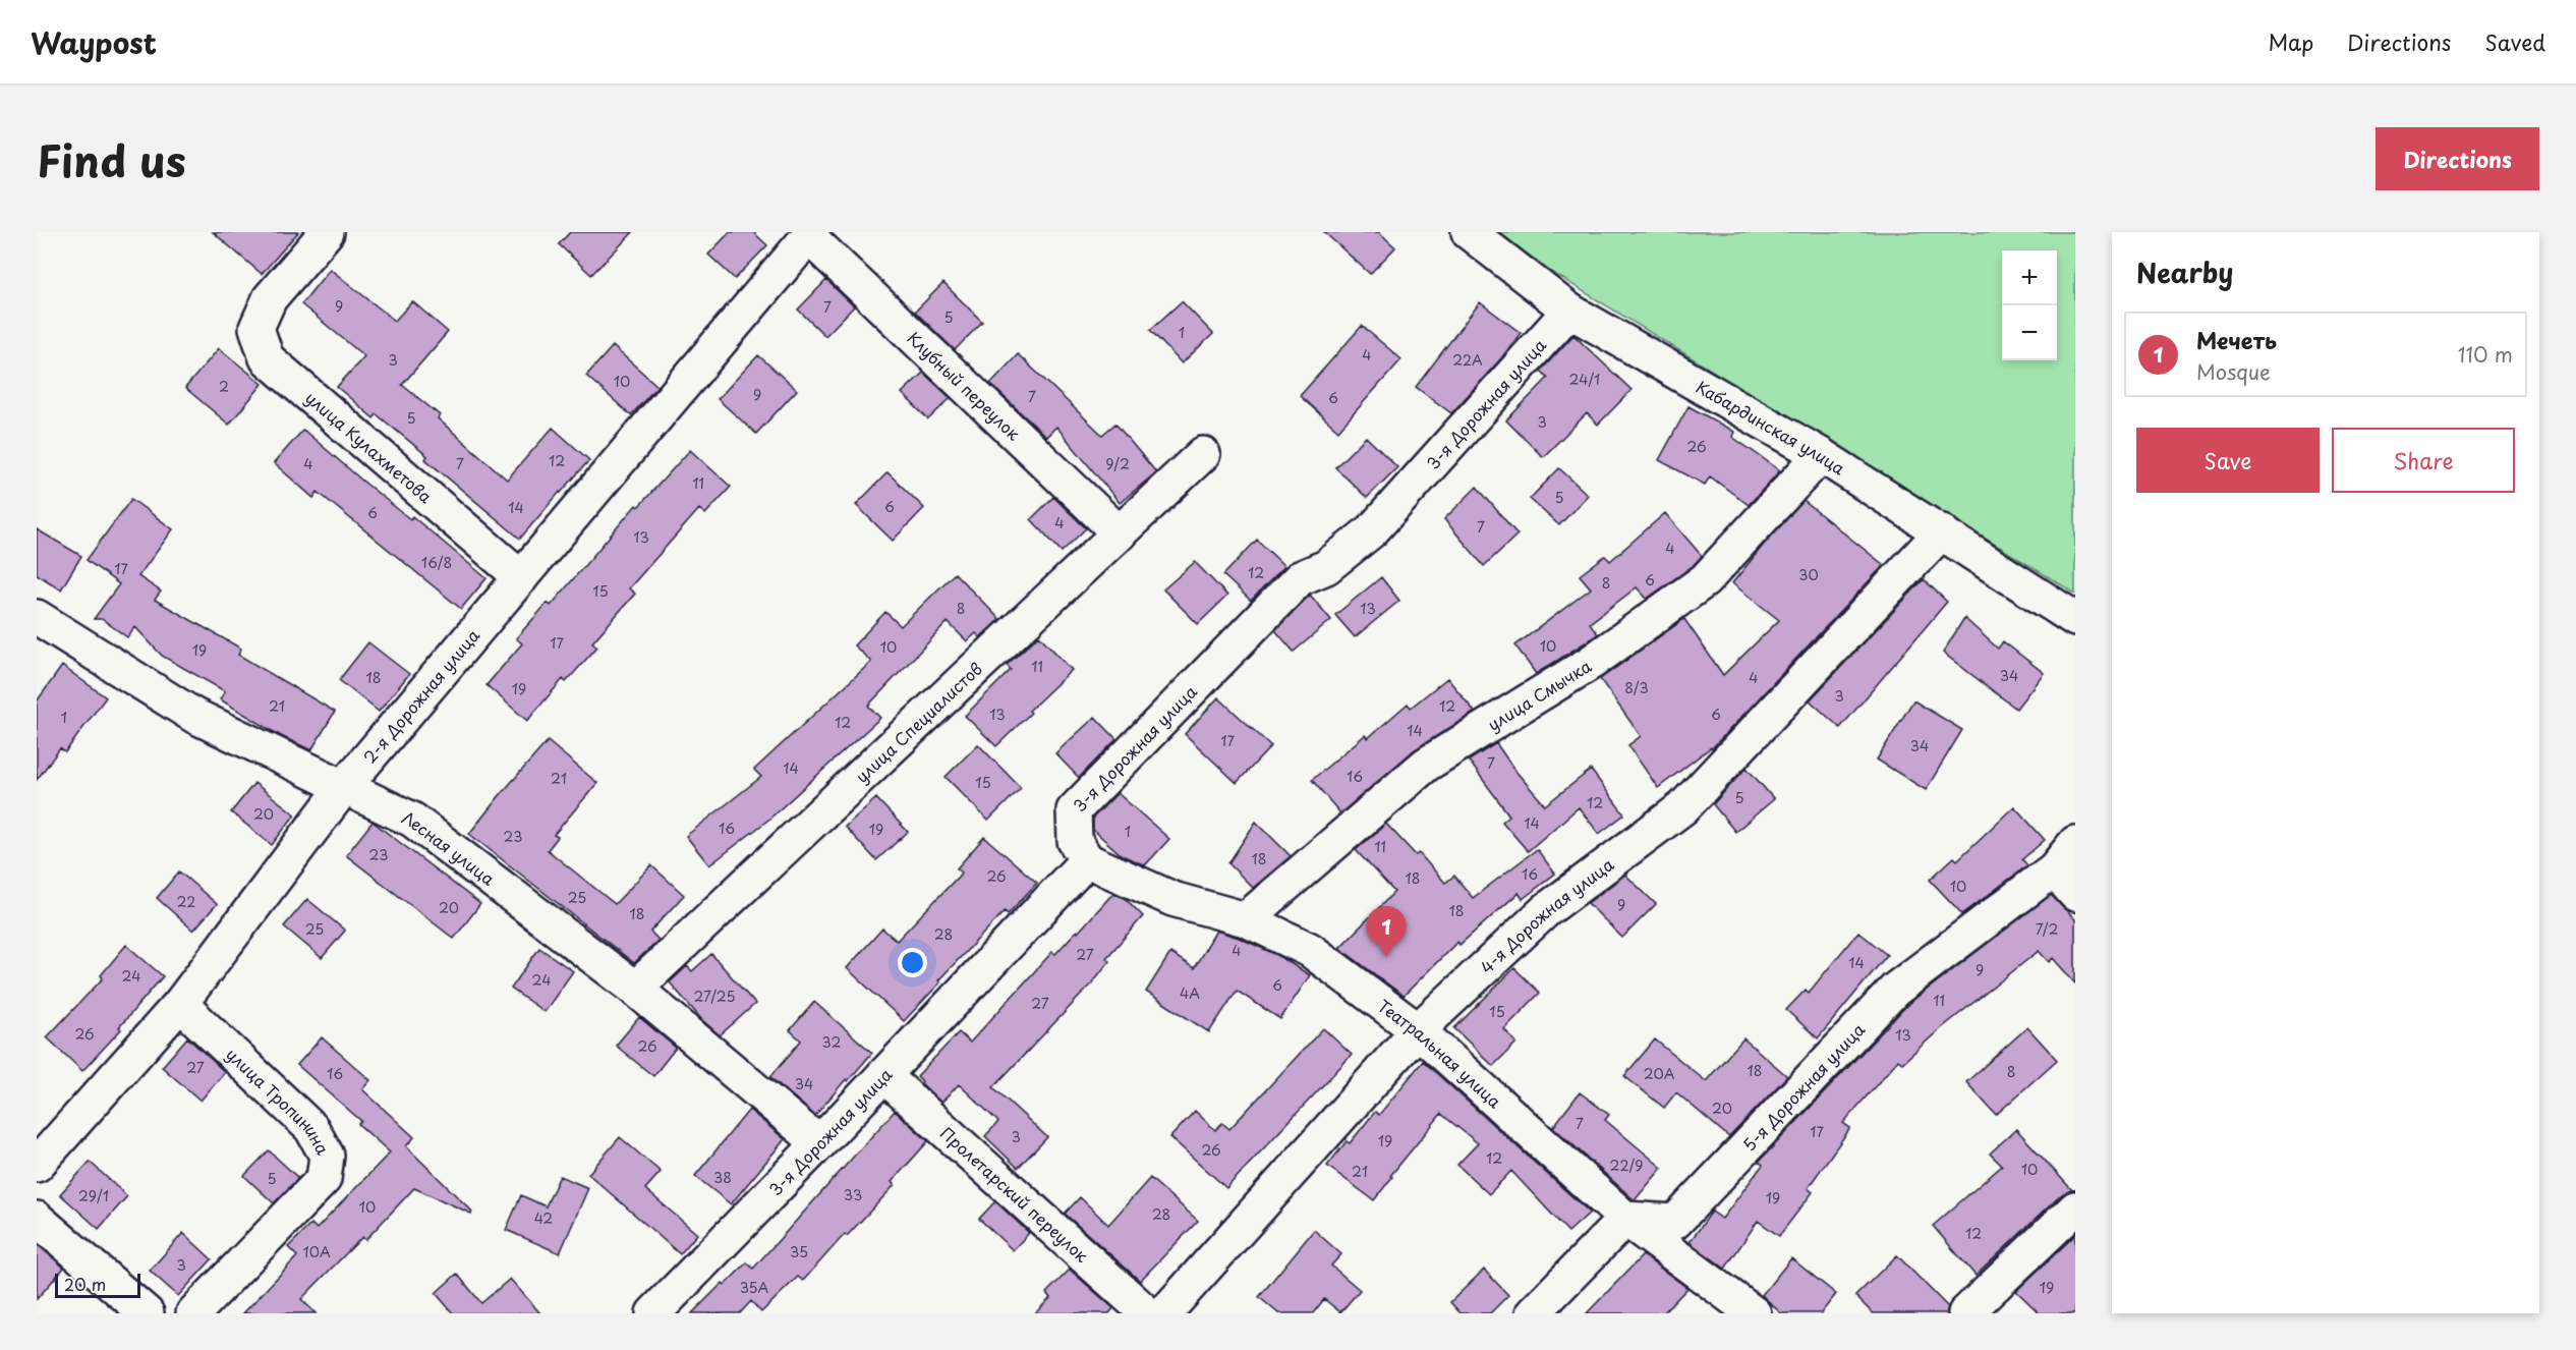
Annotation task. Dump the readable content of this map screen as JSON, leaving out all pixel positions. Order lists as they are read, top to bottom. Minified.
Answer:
{"streets":{"street":["Клубный переулок","3-я Дорожная улица","Кабардинская улица","улица Кулахметова","улица Смычка","2-я Дорожная улица","улица Специалистов","Лесная улица","4-я Дорожная улица","Театральная улица","5-я Дорожная улица","улица Тропинина","Пролетарский переулок"]},"crossings":[["Клубный переулок","2-я Дорожная улица"],["Клубный переулок","улица Специалистов"],["3-я Дорожная улица","Кабардинская улица"],["3-я Дорожная улица","Лесная улица"],["3-я Дорожная улица","Театральная улица"],["3-я Дорожная улица","Пролетарский переулок"],["Кабардинская улица","улица Смычка"],["Кабардинская улица","4-я Дорожная улица"],["улица Кулахметова","2-я Дорожная улица"],["улица Смычка","Театральная улица"],["2-я Дорожная улица","Лесная улица"],["2-я Дорожная улица","улица Тропинина"],["улица Специалистов","Лесная улица"],["4-я Дорожная улица","Театральная улица"],["Театральная улица","5-я Дорожная улица"]],"house_numbers":["9","7","5","1","4","3","22А","24/1","10","2","9","7","6","5","3","26","12","4","7","9/2","11","5","6","14","6","4","7","13","4","16/8","17","12","30","6","8","15","8","13","17","10","10","19","11","34","18","4","8/3","19","3","21","12","13","6","1","12","14","17","34","7","14","16","21","15","5","12","20","14","16","19","1","23","11","23","18","16","26","18","10","25","22","9","20","18","18","25","7/2","28","4","27","14","9","24","24","6","4А","27/25","11","27","15","26","13","32","26","27","18","8","16","20А","34","20","7","17","3","19","26","12","22/9","10","21","38","5","33","29/1","19","10","28","42","12","10А","35","3","35А","19"],"scale_bar":"20 m","page":{"header":"Waypost","nav":["Map","Directions","Saved"],"title":"Find us","buttons":["Directions",["Save","Share"]],"heading":"Nearby","map_buttons":["+","−"],"list":[{"mark":"1","name":"Мечеть","note":"Mosque","value":"110 m"}],"pins":"1","scale":"20 m"}}
